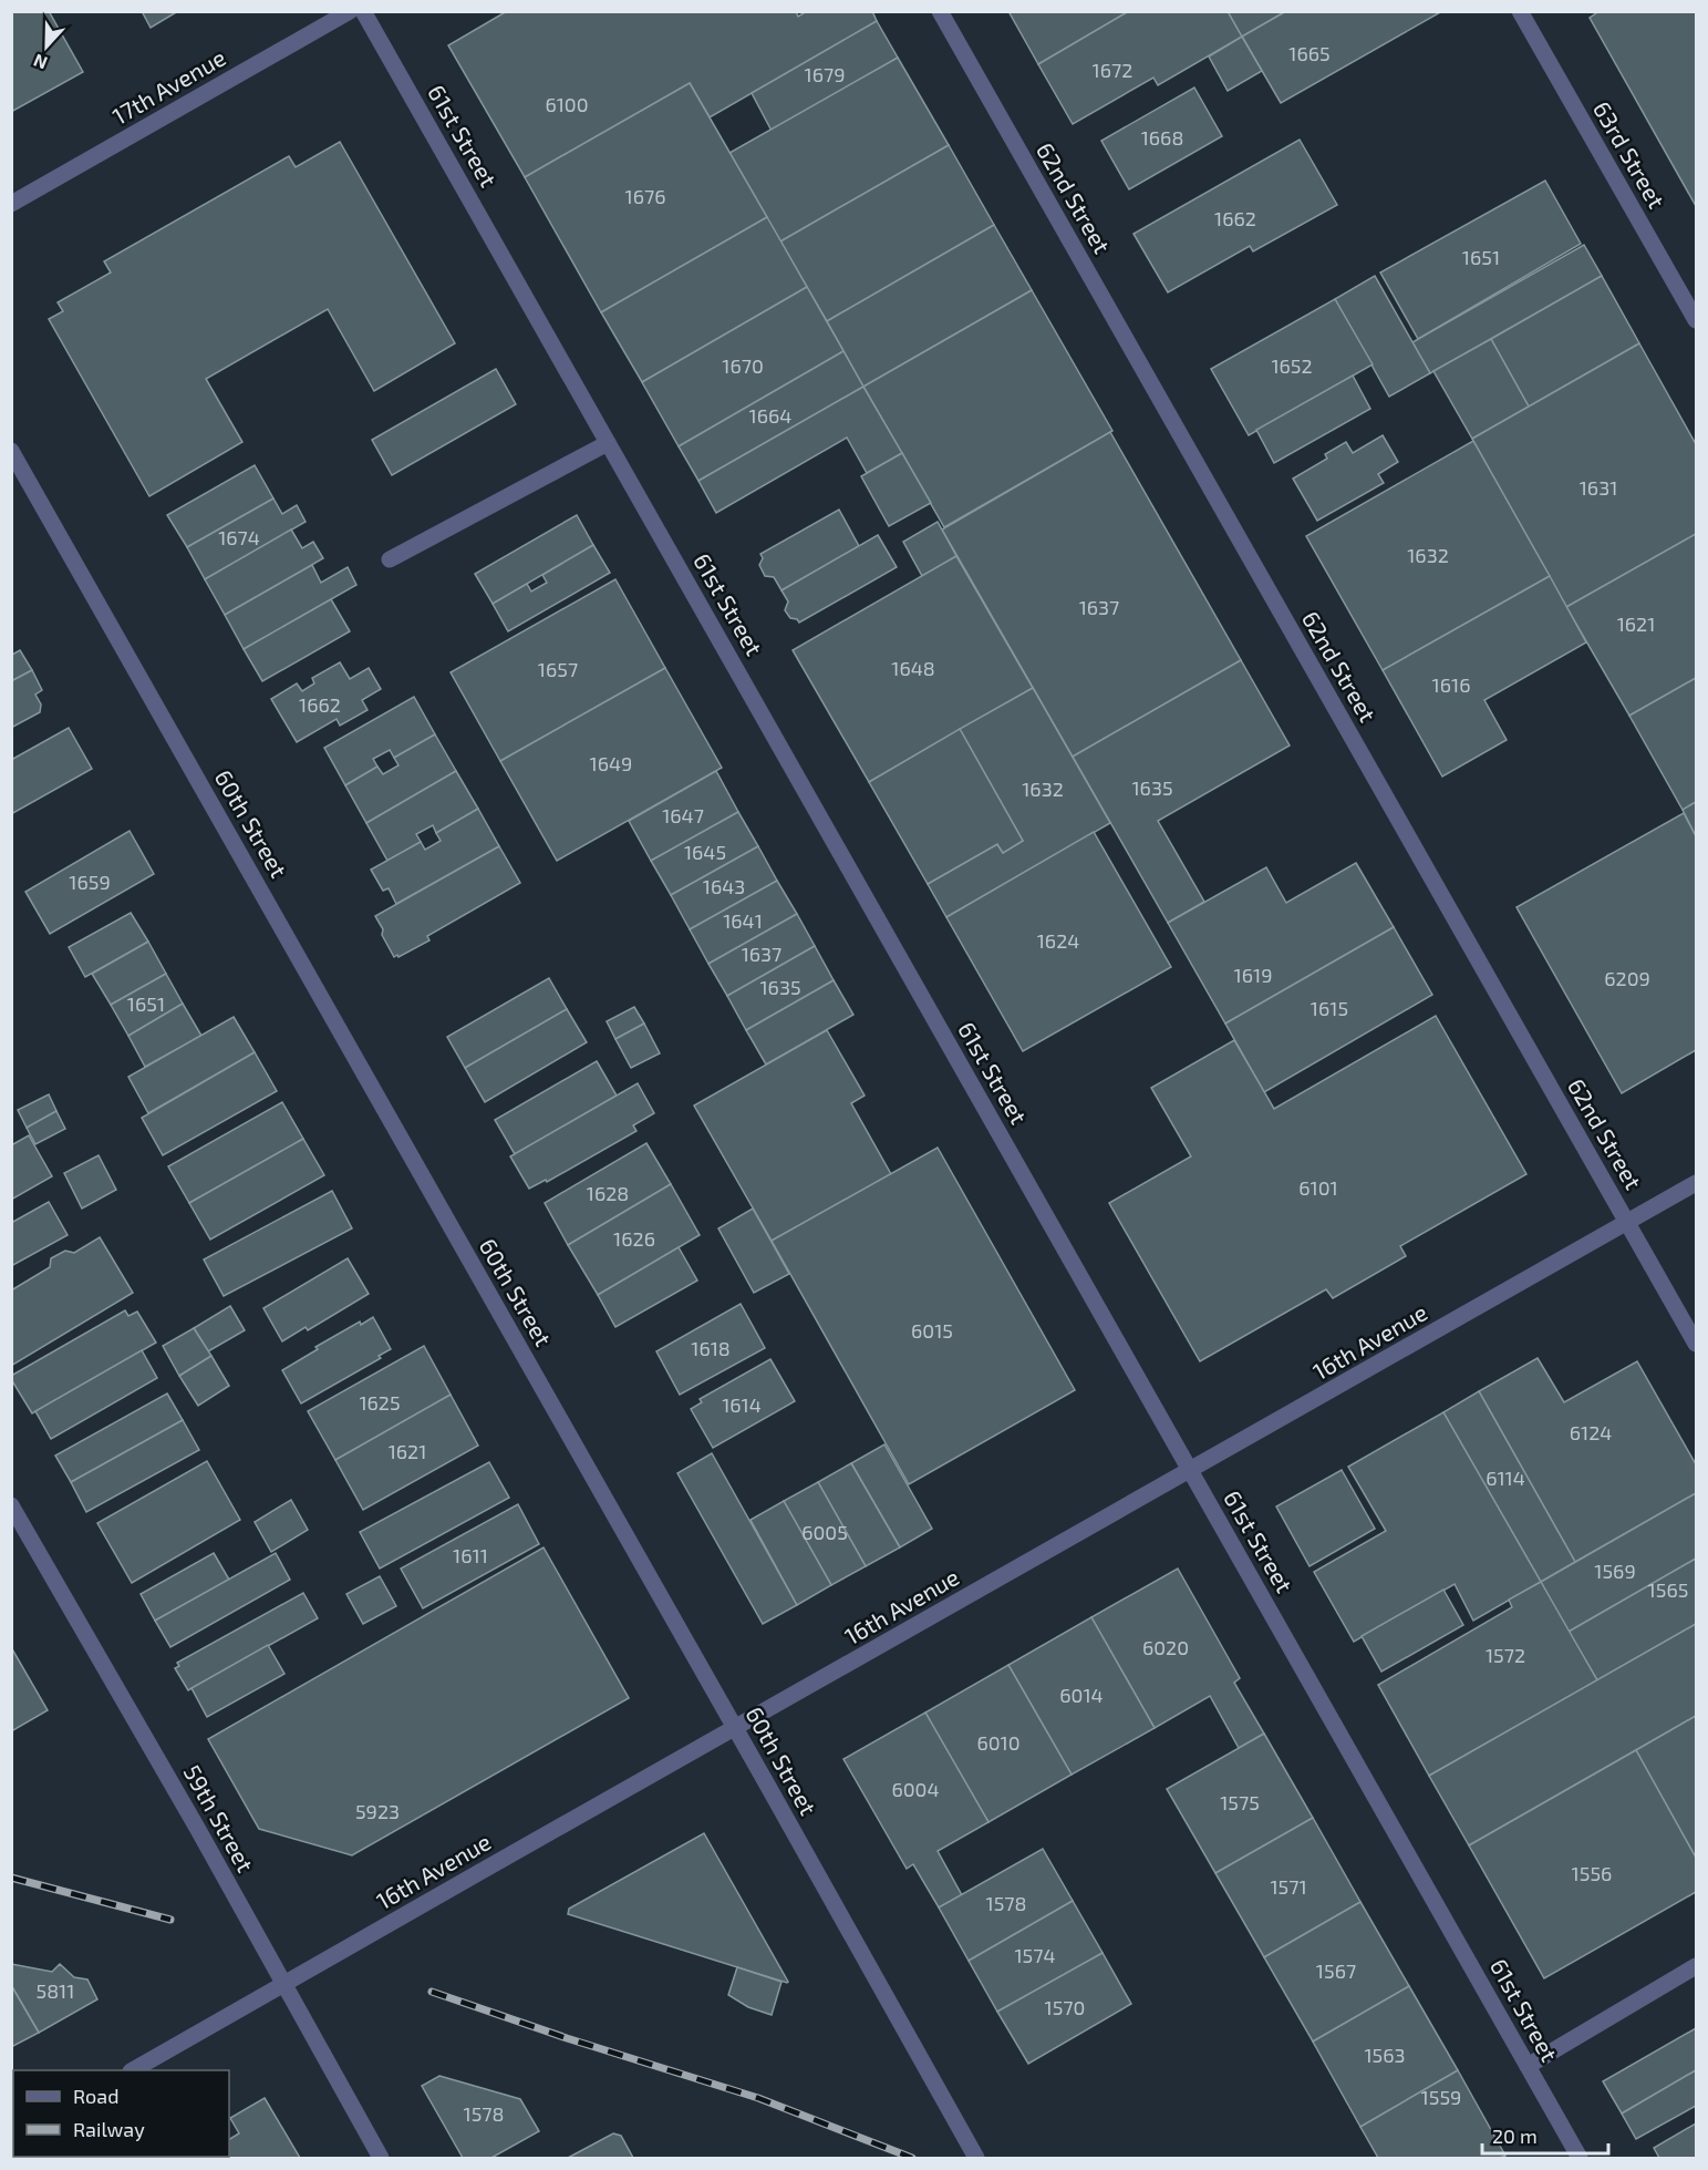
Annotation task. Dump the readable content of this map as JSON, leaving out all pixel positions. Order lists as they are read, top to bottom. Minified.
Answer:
{"streets":{"street":["17th Avenue","61st Street","63rd Street","62nd Street","60th Street","16th Avenue","59th Street"]},"crossings":[["61st Street","16th Avenue"],["62nd Street","16th Avenue"],["60th Street","16th Avenue"],["16th Avenue","59th Street"]],"house_numbers":["1665","1672","1679","6100","1668","1676","1662","1651","1670","1652","1664","1631","1674","1632","1637","1621","1648","1657","1616","1662","1649","1635","1632","1647","1645","1659","1643","1641","1624","1637","1619","6209","1635","1651","1615","6101","1628","1626","6015","1618","1625","1614","6124","1621","6114","6005","1611","1569","1565","6020","1572","6014","6010","6004","1575","5923","1556","1571","1578","1574","1567","5811","1570","1563","1559","1578"],"legend":["Road","Railway"],"scale_bar":"20 m","north":"bottom"}
